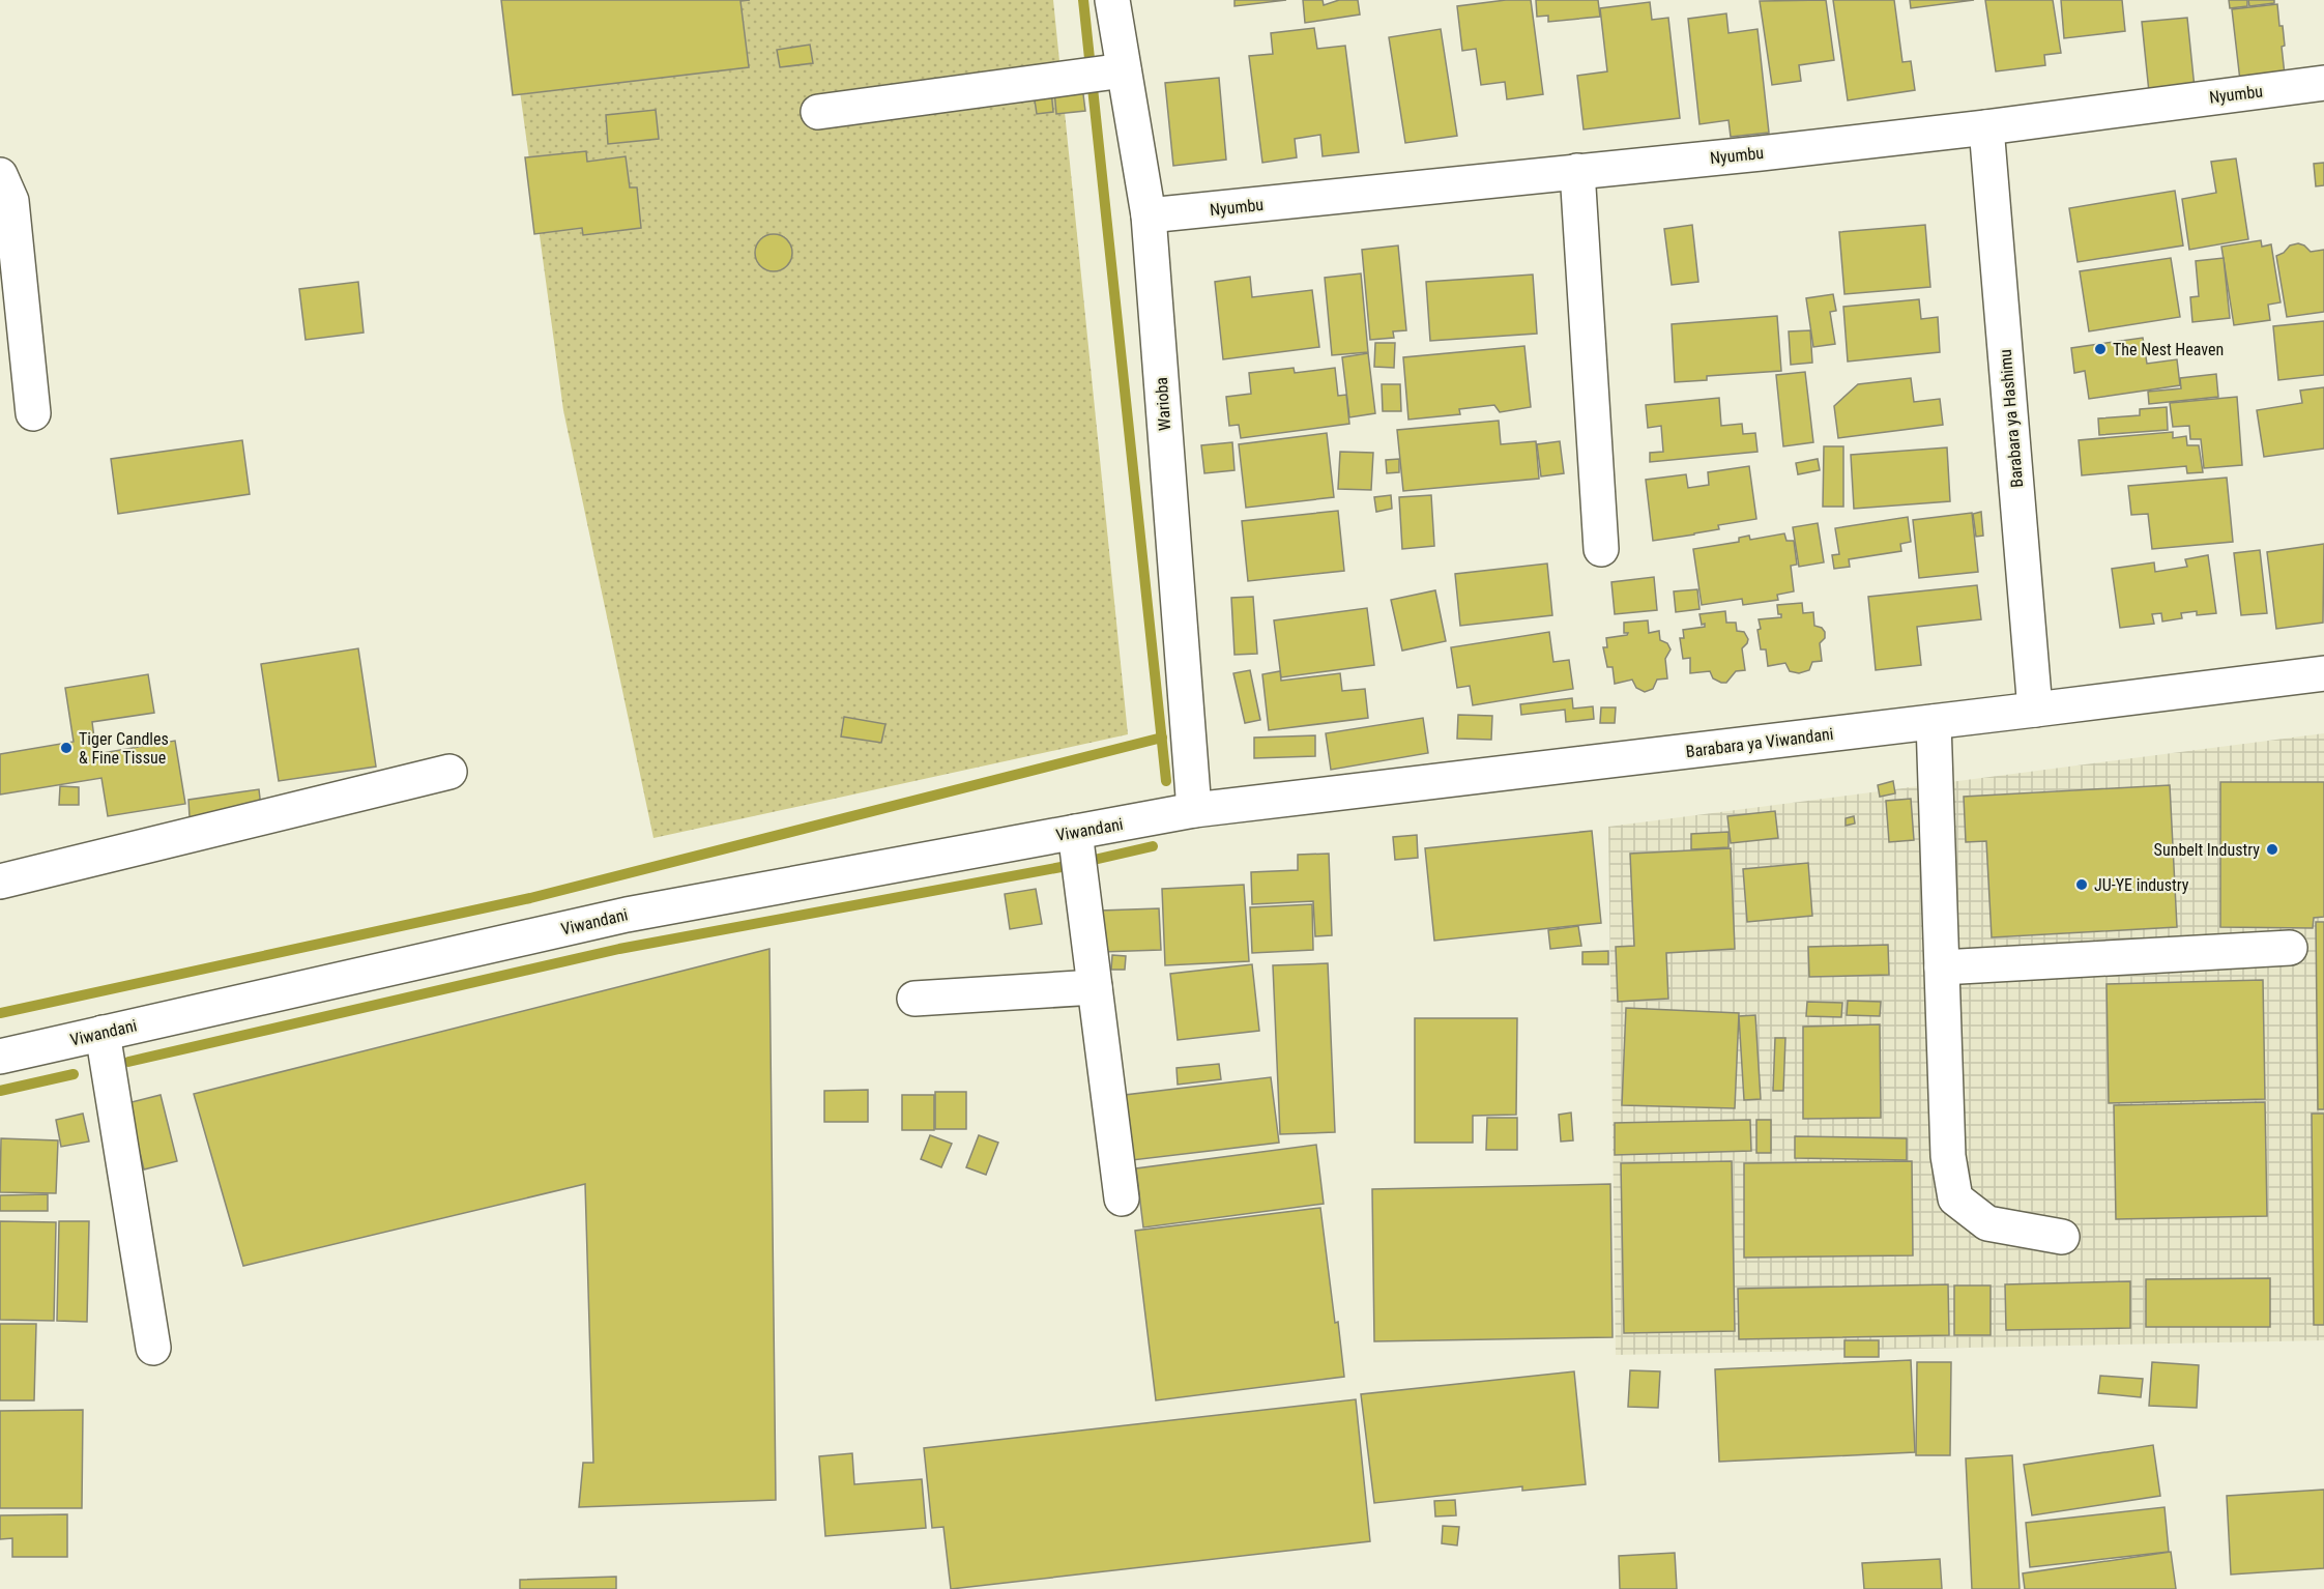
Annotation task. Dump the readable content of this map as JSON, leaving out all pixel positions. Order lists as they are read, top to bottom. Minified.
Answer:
{"streets":{"street":["Nyumbu","Warioba","Barabara ya Hashimu","Barabara ya Viwandani","Viwandani"]},"crossings":[["Nyumbu","Warioba"],["Nyumbu","Barabara ya Hashimu"],["Warioba","Barabara ya Viwandani"],["Warioba","Viwandani"],["Barabara ya Hashimu","Barabara ya Viwandani"],["Barabara ya Viwandani","Viwandani"]],"places":["The Nest Heaven","Tiger Candles & Fine Tissue","Sunbelt Industry","JU-YE industry"]}
